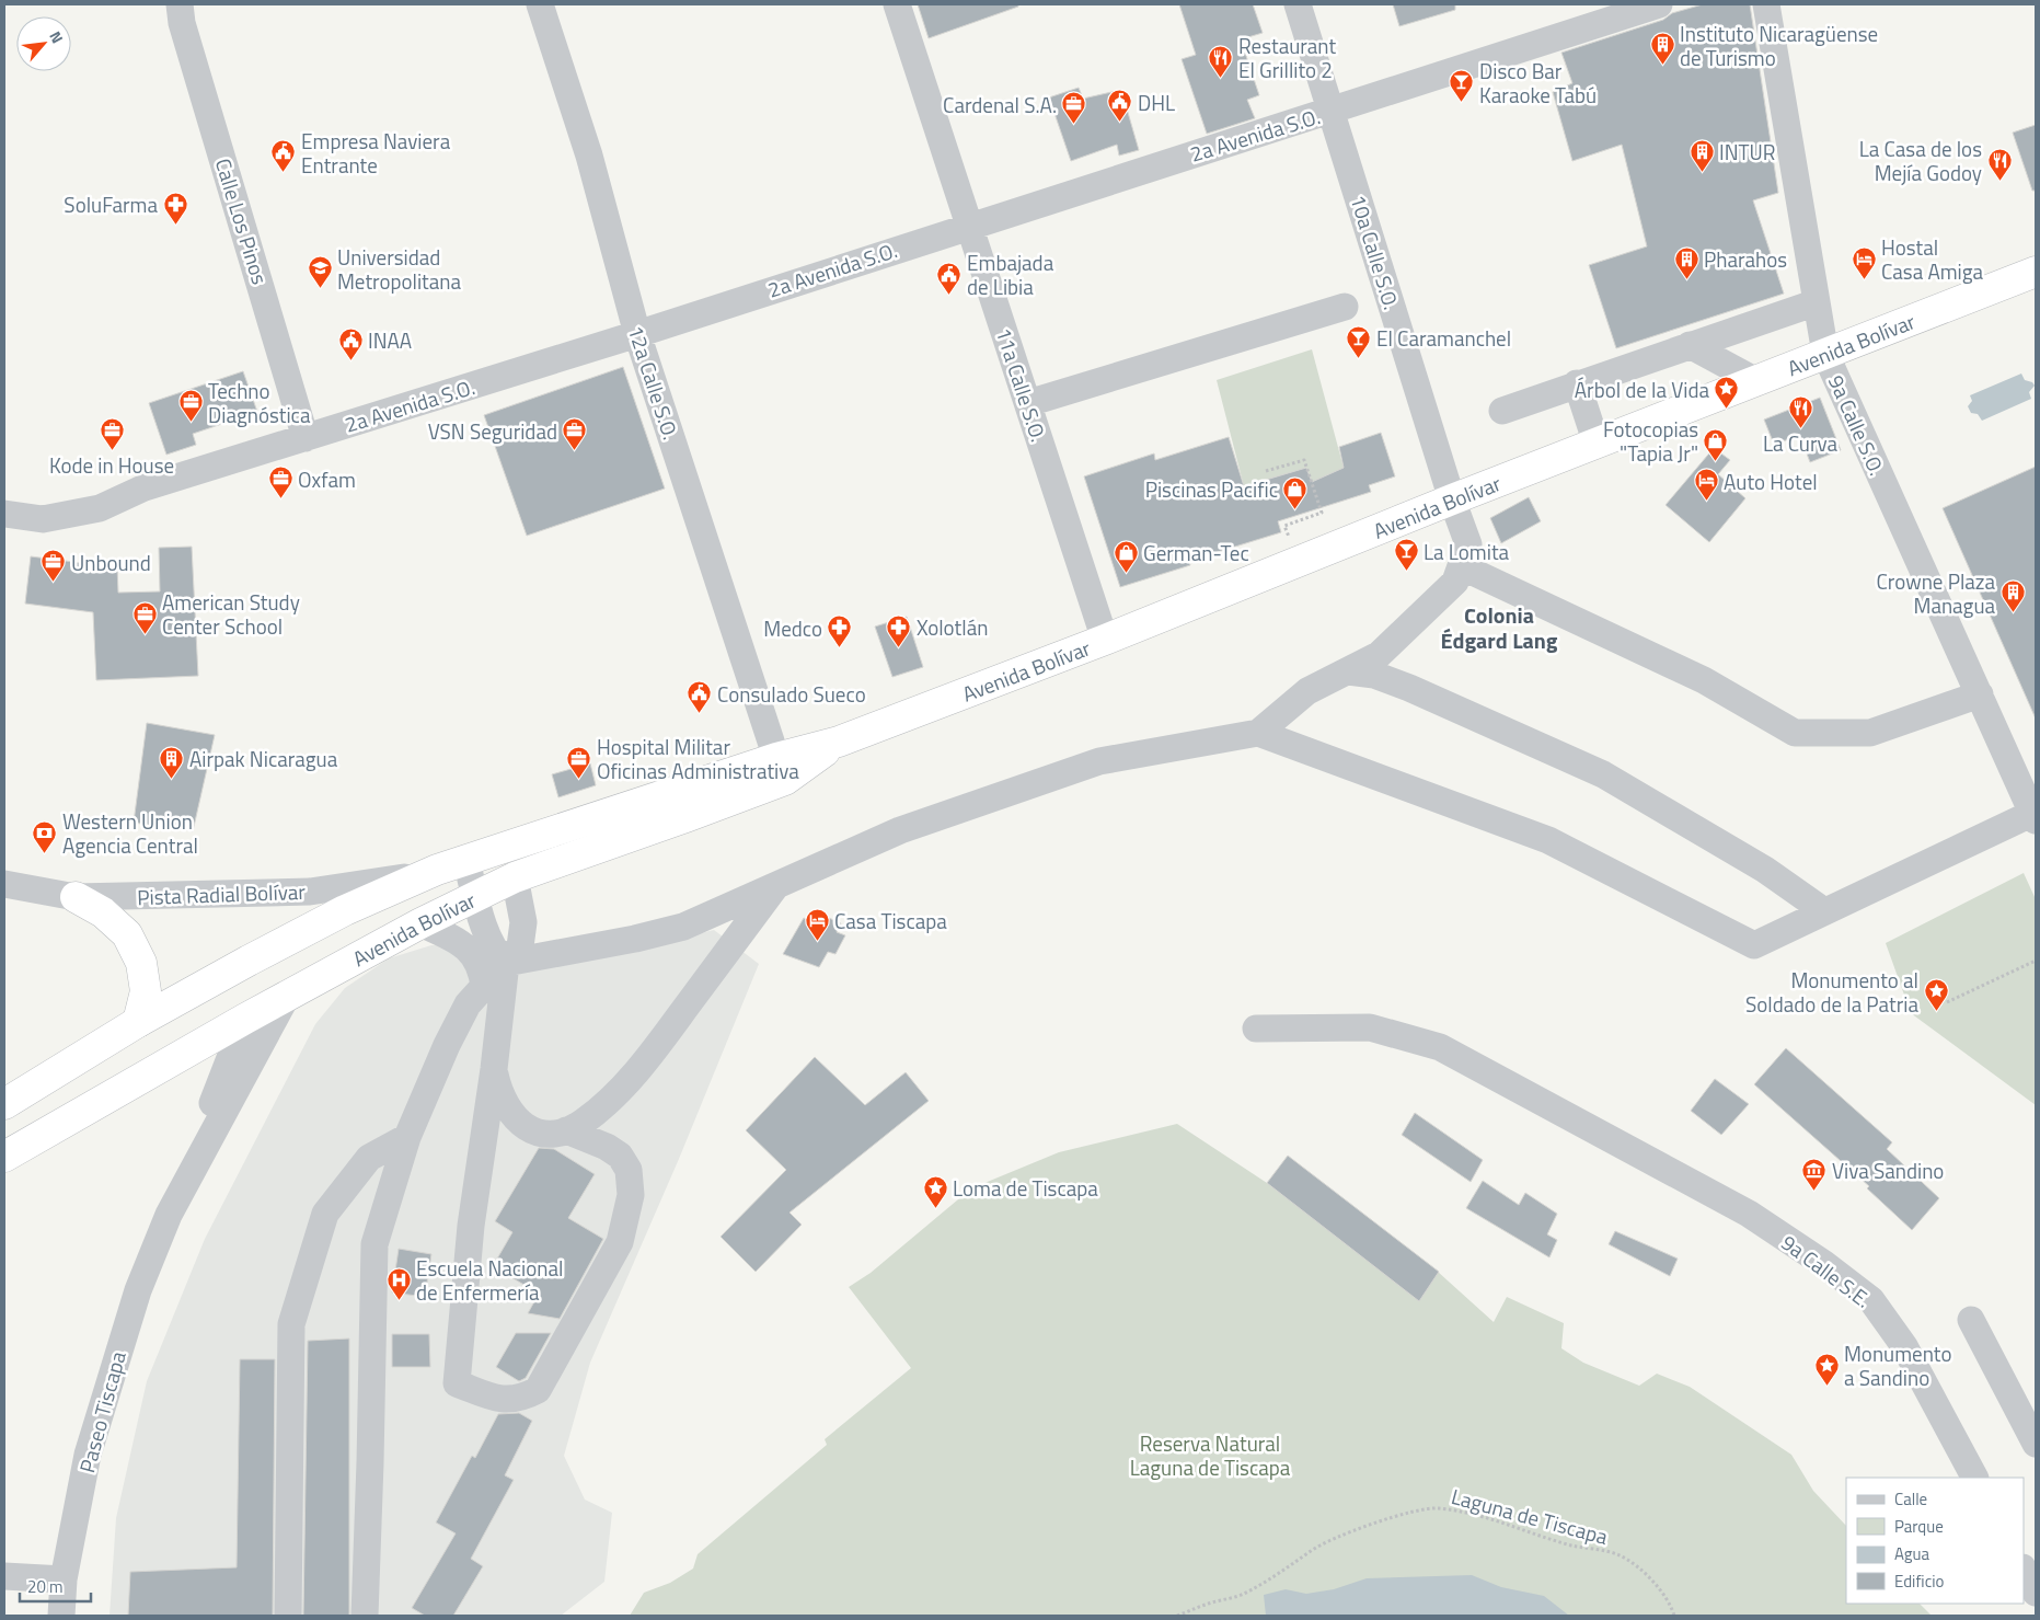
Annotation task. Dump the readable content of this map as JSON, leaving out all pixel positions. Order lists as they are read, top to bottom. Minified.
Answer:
{"streets":{"highway":["Avenida Bolívar"],"street":["2a Avenida S.O.","Calle Los Pinos","10a Calle S.O.","12a Calle S.O.","11a Calle S.O.","9a Calle S.O.","Pista Radial Bolívar","9a Calle S.E.","Paseo Tiscapa"],"path":["Laguna de Tiscapa"]},"crossings":[["2a Avenida S.O.","Calle Los Pinos"],["2a Avenida S.O.","10a Calle S.O."],["2a Avenida S.O.","12a Calle S.O."],["2a Avenida S.O.","11a Calle S.O."],["10a Calle S.O.","Avenida Bolívar"],["Avenida Bolívar","12a Calle S.O."],["Avenida Bolívar","11a Calle S.O."],["Avenida Bolívar","9a Calle S.O."],["Avenida Bolívar","Pista Radial Bolívar"],["Avenida Bolívar","Paseo Tiscapa"]],"districts":["Colonia Édgard Lang"],"parks":["Reserva Natural Laguna de Tiscapa"],"places":{"building":["Instituto Nicaragüense de Turismo","INTUR","Pharahos","Crowne Plaza Managua","Airpak Nicaragua"],"restaurant":["Restaurant El Grillito 2","La Casa de los Mejía Godoy","La Curva"],"bar":["Disco Bar Karaoke Tabú","El Caramanchel","La Lomita"],"public building":["DHL","Empresa Naviera Entrante","Embajada de Libia","INAA","Consulado Sueco"],"office":["Cardenal S.A.","Techno Diagnóstica","Kode in House","VSN Seguridad","Oxfam","Unbound","American Study Center School","Hospital Militar Oficinas Administrativa"],"pharmacy":["SoluFarma","Xolotlán","Medco"],"hotel":["Hostal Casa Amiga","Auto Hotel","Casa Tiscapa"],"school or university":["Universidad Metropolitana"],"place":["Árbol de la Vida","Monumento al Soldado de la Patria","Loma de Tiscapa","Monumento a Sandino"],"shop":["Fotocopias \"Tapia Jr\"","Piscinas Pacific","German-Tec"],"bank":["Western Union Agencia Central"],"museum":["Viva Sandino"],"hospital":["Escuela Nacional de Enfermería"]},"legend":["Calle","Parque","Agua","Edificio"],"scale_bar":"20 m","north":"top right"}
